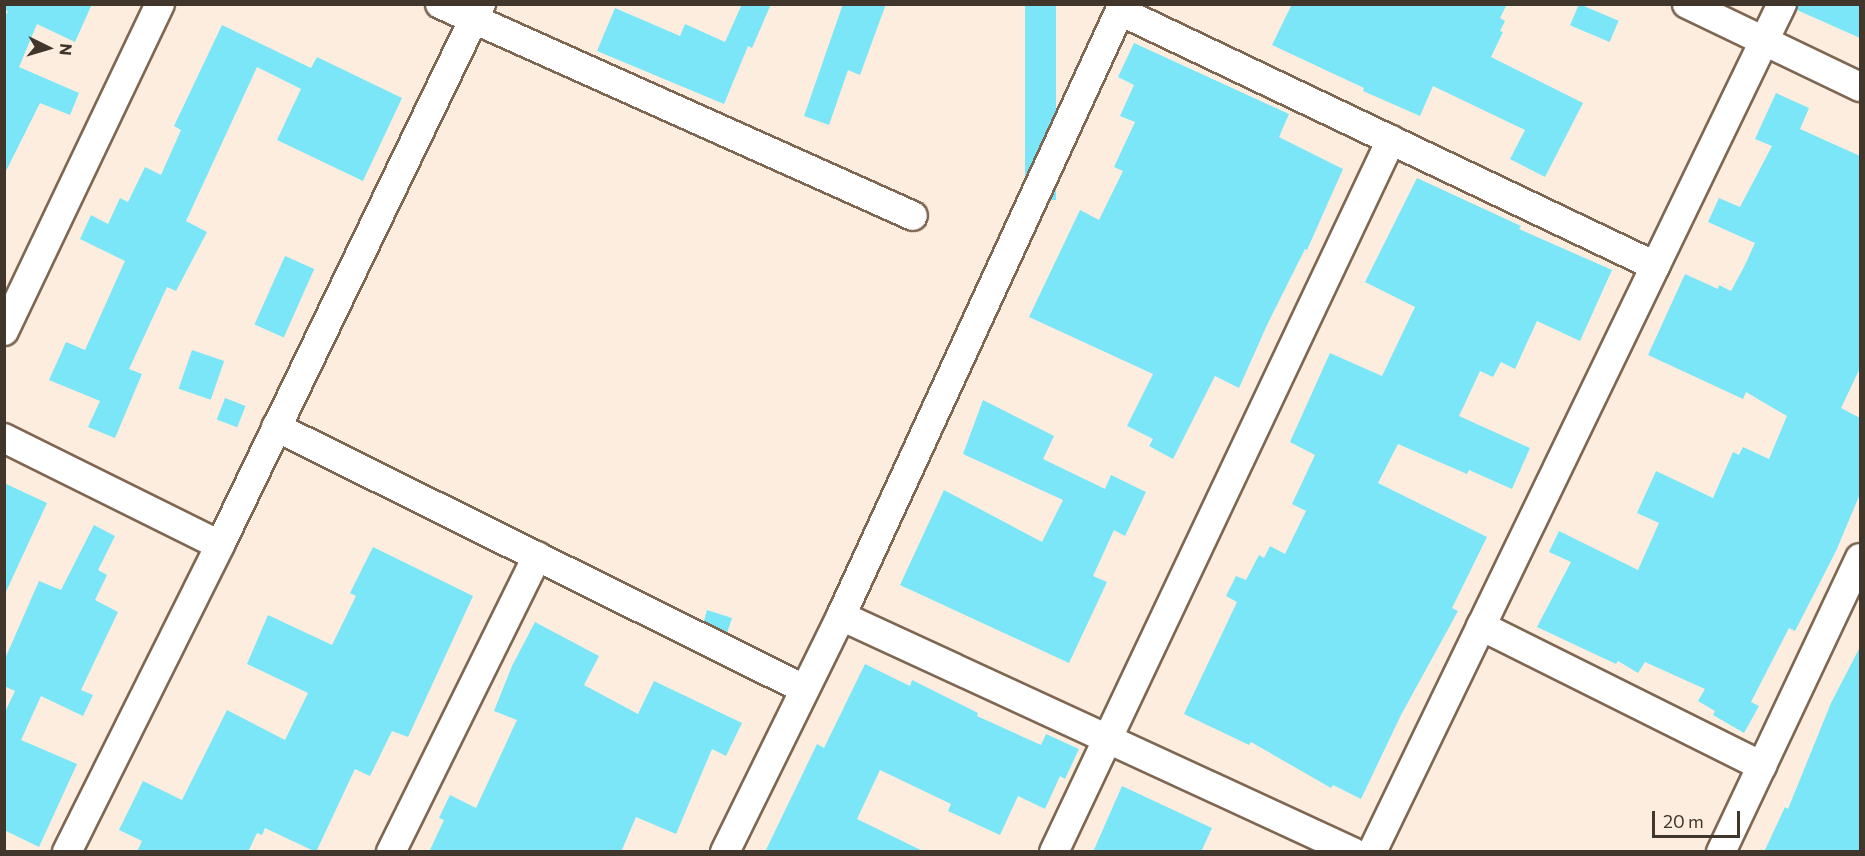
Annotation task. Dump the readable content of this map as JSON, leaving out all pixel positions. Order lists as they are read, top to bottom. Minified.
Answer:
{"scale_bar":"20 m","north":"right"}
